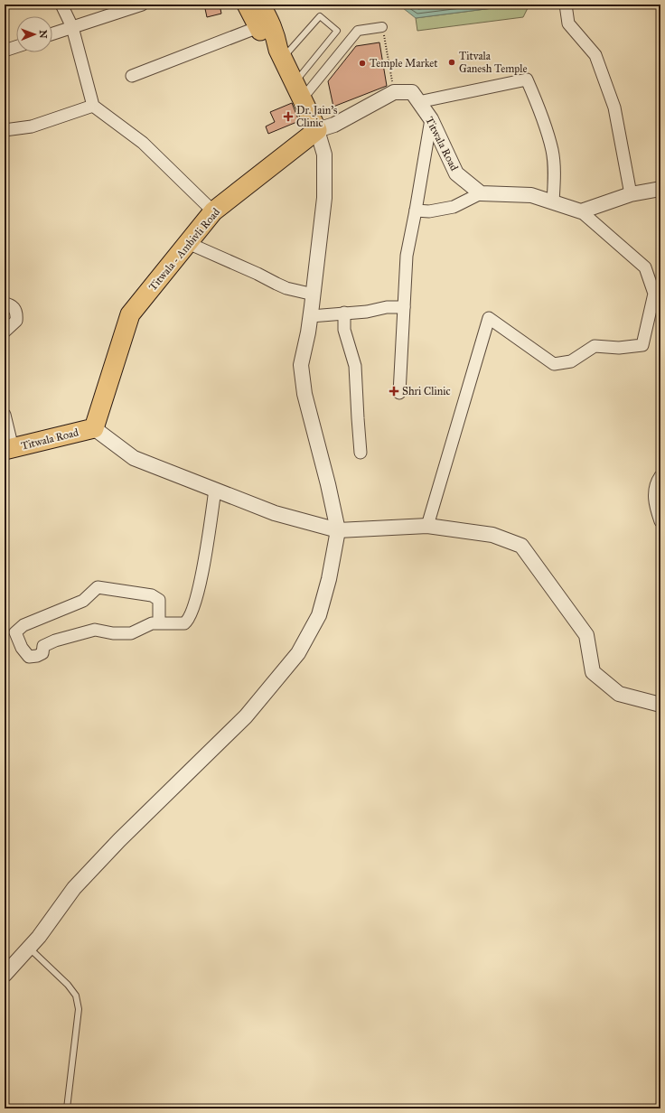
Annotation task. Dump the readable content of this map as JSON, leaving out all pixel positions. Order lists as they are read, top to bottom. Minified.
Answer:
{"streets":{"main road":["Titwala Road","Titwala - Ambivli Road"]},"crossings":[["Titwala Road","Titwala - Ambivli Road"]],"places":{"other":["Titvala Ganesh Temple","Temple Market"],"health":["Dr. Jain's Clinic","Shri Clinic"]},"north":"right"}
